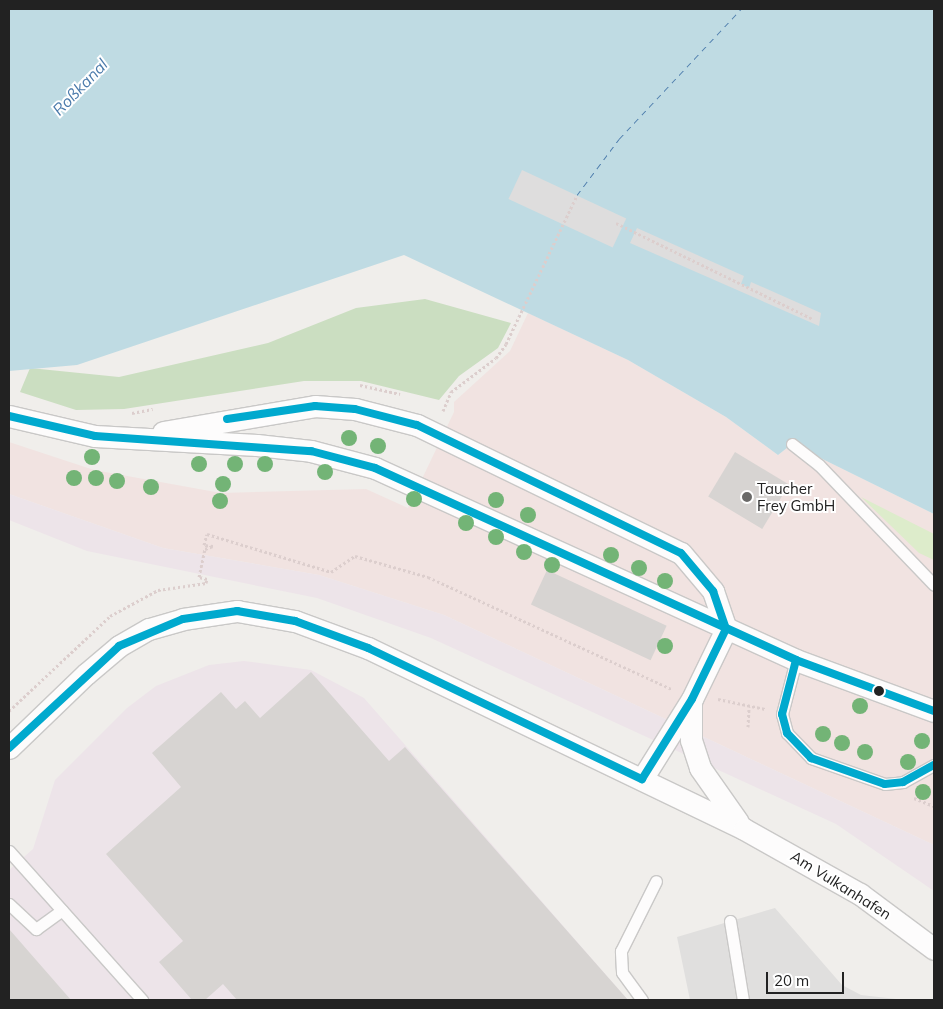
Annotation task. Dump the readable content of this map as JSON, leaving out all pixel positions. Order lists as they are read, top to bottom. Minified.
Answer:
{"streets":{"street":["Am Vulkanhafen"]},"water":["Roßkanal"],"places":["Taucher Frey GmbH"],"scale_bar":"20 m"}
